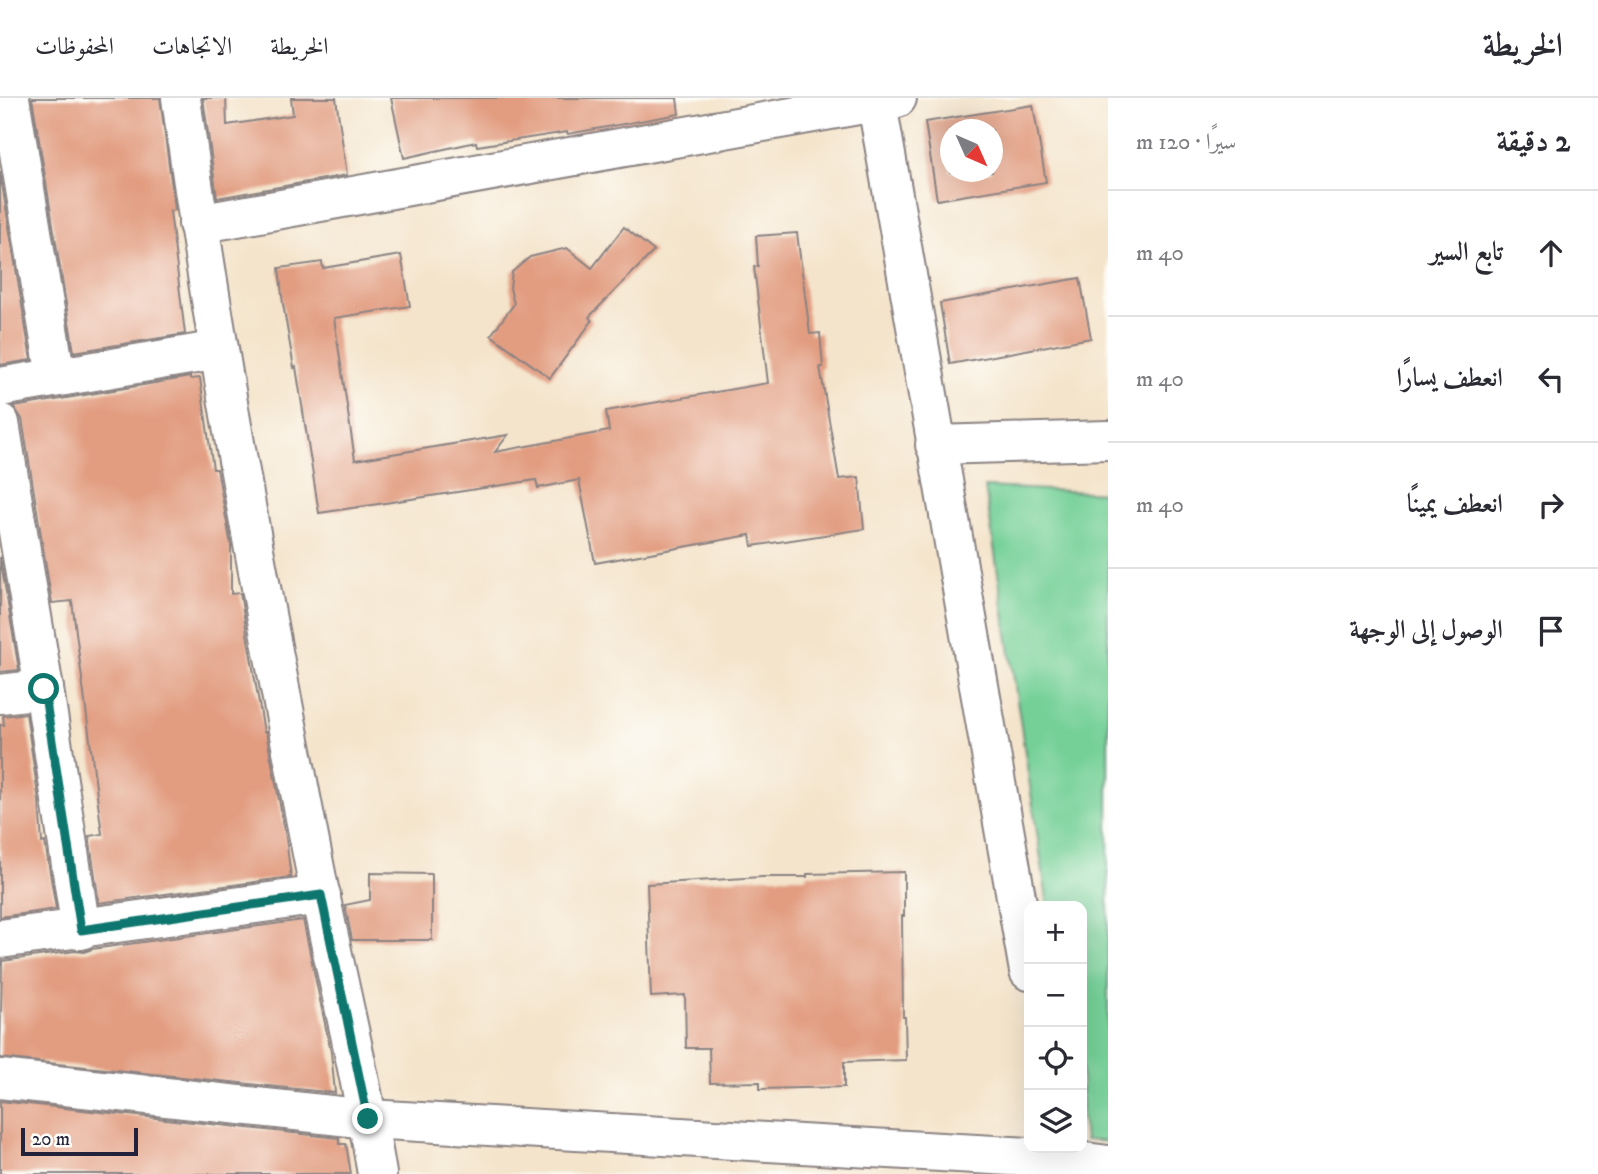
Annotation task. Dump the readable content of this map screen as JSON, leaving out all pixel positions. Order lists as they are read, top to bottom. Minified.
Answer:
{"scale_bar":"20 m","north":"bottom right","page":{"header":"الخريطة","nav":["الخريطة","الاتجاهات","المحفوظات"],"heading":["2 دقيقة","سيرًا · 120 m"],"list":[["تابع السير","40 m"],["انعطف يسارًا","40 m"],["انعطف يمينًا","40 m"],"الوصول إلى الوجهة"],"map_buttons":["+","−"],"scale":"20 m"}}
